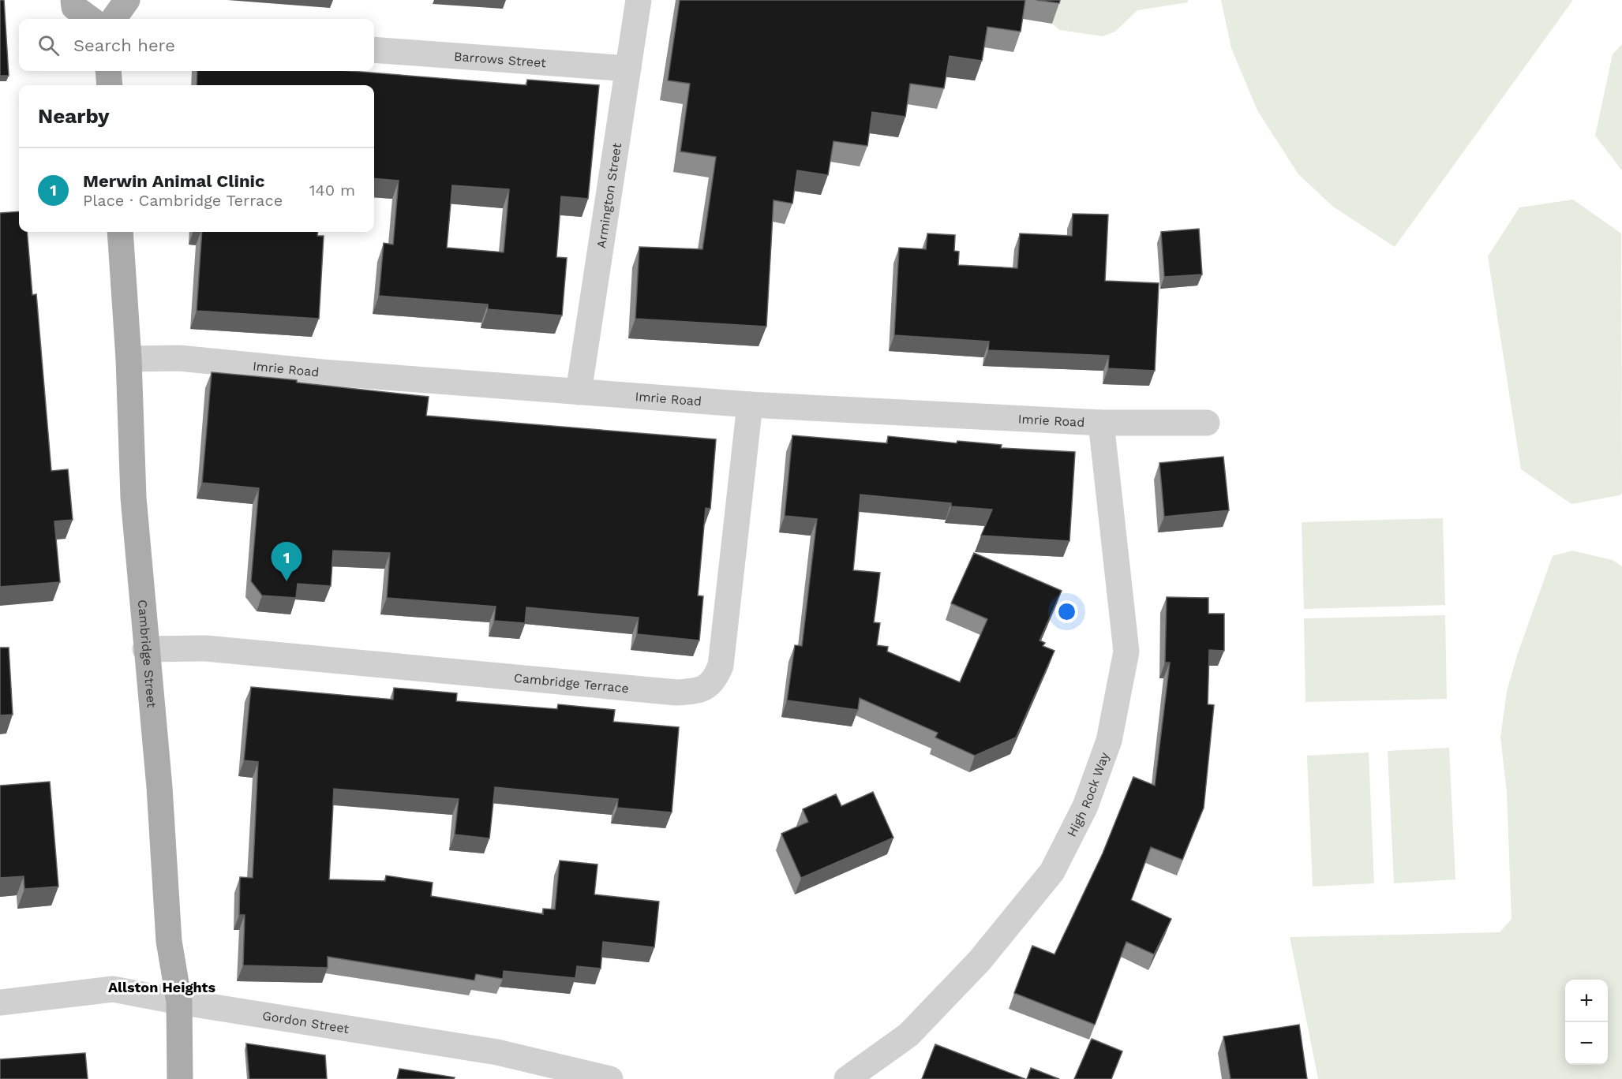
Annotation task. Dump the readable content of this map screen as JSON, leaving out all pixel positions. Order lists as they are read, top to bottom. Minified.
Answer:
{"streets":{"main road":["Cambridge Street"],"street":["Barrows Street","Armington Street","Imrie Road","Cambridge Terrace","High Rock Way","Gordon Street"]},"crossings":[["Barrows Street","Armington Street"],["Armington Street","Imrie Road"],["Imrie Road","Cambridge Street"],["Imrie Road","Cambridge Terrace"],["Imrie Road","High Rock Way"],["Cambridge Street","Cambridge Terrace"],["Cambridge Street","Gordon Street"]],"districts":["Allston Heights"],"page":{"search":"Search here","heading":"Nearby","list":[{"mark":"1","name":"Merwin Animal Clinic","note":"Place · Cambridge Terrace","value":"140 m"}],"pins":"1","map_buttons":["+","−"]}}
